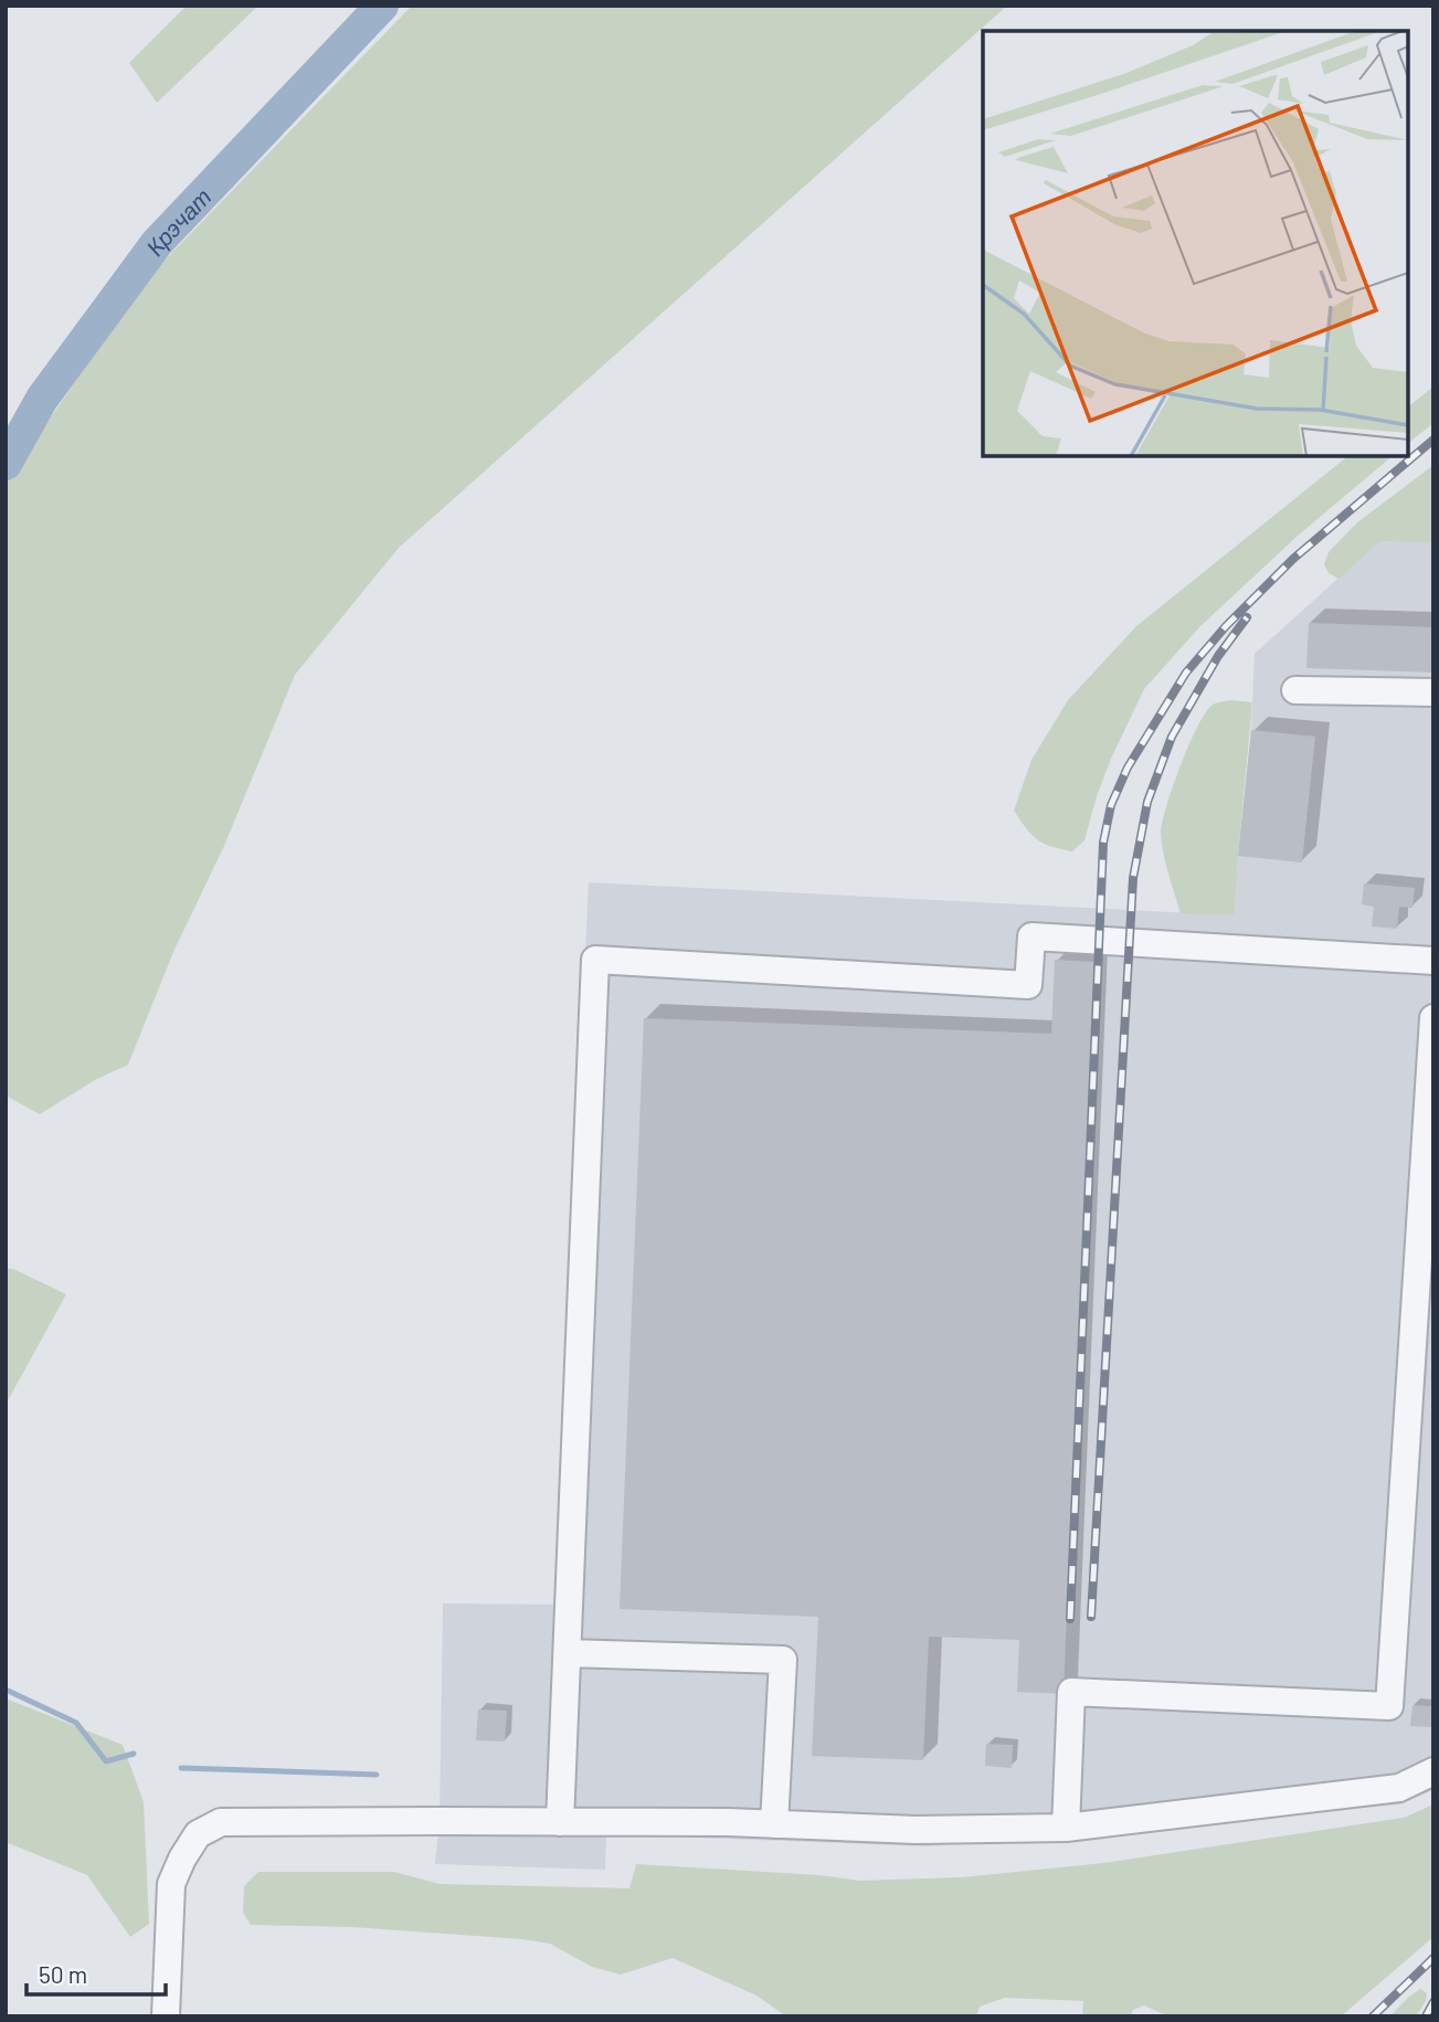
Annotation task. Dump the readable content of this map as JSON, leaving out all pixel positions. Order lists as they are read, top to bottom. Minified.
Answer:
{"water":["Крэчат"],"scale_bar":"50 m"}
